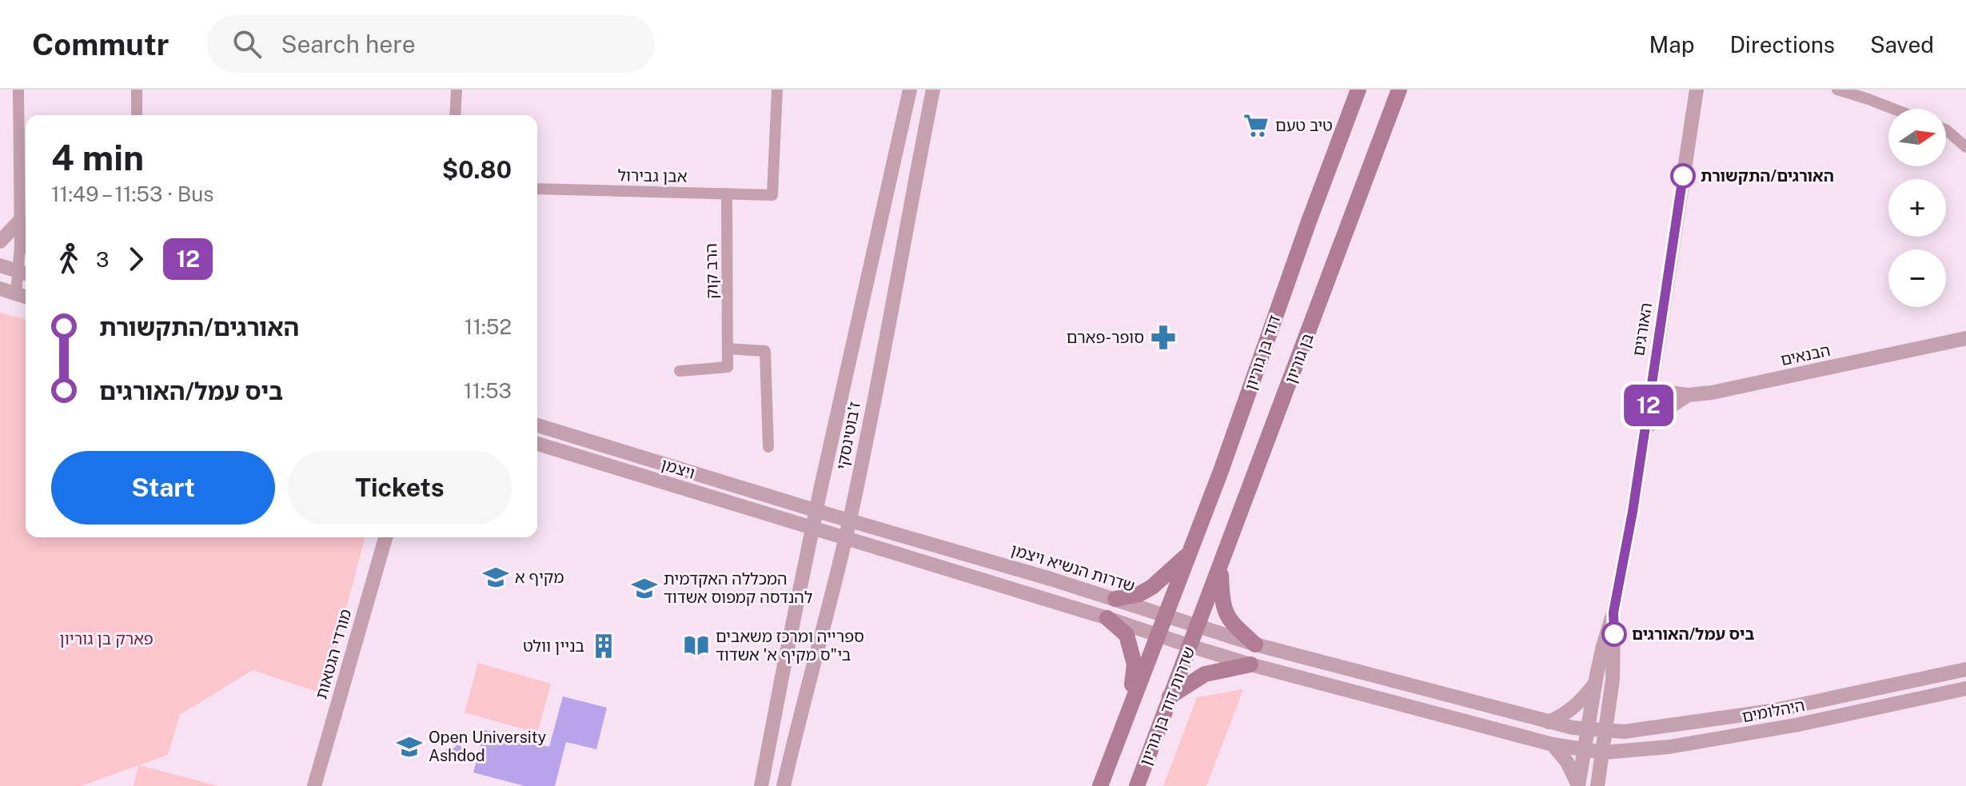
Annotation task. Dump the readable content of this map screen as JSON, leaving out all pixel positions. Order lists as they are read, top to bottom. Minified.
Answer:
{"streets":{"main road":["דוד בן גוריון","בן גוריון","שדרות דוד בן גוריון"],"street":["אבן גבירול","הרב קוק","האורגים","הבנאים","ז'בוטינסקי","ויצמן","שדרות הנשיא ויצמן","מורדי הגטאות","היהלומים"]},"crossings":[["אבן גבירול","הרב קוק"],["האורגים","הבנאים"],["האורגים","שדרות הנשיא ויצמן"],["האורגים","היהלומים"],["דוד בן גוריון","שדרות הנשיא ויצמן"],["בן גוריון","שדרות הנשיא ויצמן"],["בן גוריון","שדרות דוד בן גוריון"],["ז'בוטינסקי","ויצמן"],["ז'בוטינסקי","שדרות הנשיא ויצמן"],["שדרות הנשיא ויצמן","שדרות דוד בן גוריון"],["שדרות הנשיא ויצמן","היהלומים"]],"parks":["פארק בן גוריון"],"places":{"supermarket":["טיב טעם"],"other":["האורגים/התקשורת","ביס עמל/האורגים"],"pharmacy":["סופר-פארם"],"school or university":["מקיף א","המכללה האקדמית להנדסה קמפוס אשדוד","Open University Ashdod"],"library":["ספרייה ומרכז משאבים בי\"ס מקיף א' אשדוד"],"building":["בניין וולט"]},"lines":["bus line 12"],"north":"right","page":{"header":"Commutr","search":"Search here","nav":["Map","Directions","Saved"],"on_map":"12","map_buttons":["+","−"],"heading":["4 min","11:49 – 11:53 · Bus","$0.80"],"legs":["3","12"],"list":[{"name":"האורגים/התקשורת","value":"11:52"},{"name":"ביס עמל/האורגים","value":"11:53"}],"buttons":["Start","Tickets"]}}
